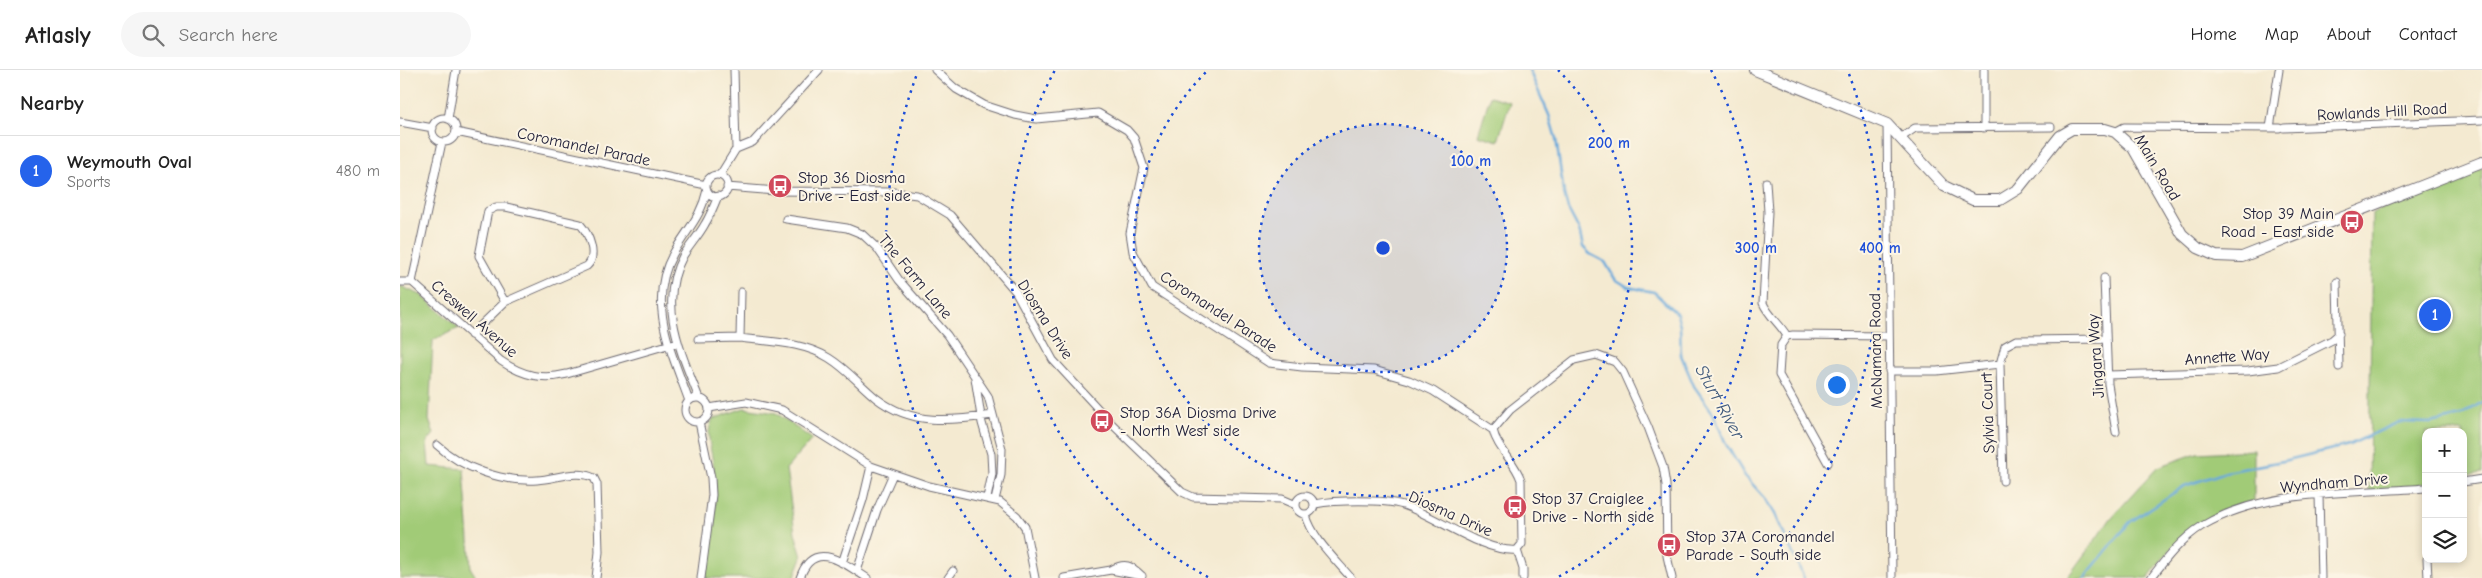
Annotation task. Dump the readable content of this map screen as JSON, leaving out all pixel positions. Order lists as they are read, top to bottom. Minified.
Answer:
{"streets":{"main road":["Main Road"],"street":["Rowlands Hill Road","Coromandel Parade","The Farm Lane","Creswell Avenue","Diosma Drive","McNamara Road","Jingara Way","Annette Way","Sylvia Court","Wyndham Drive"]},"crossings":[["Rowlands Hill Road","Main Road"],["Coromandel Parade","Diosma Drive"],["Main Road","McNamara Road"],["McNamara Road","Sylvia Court"],["Jingara Way","Annette Way"]],"water":["Sturt River"],"places":{"bus stop":["Stop 36 Diosma Drive - East side","Stop 39 Main Road - East side","Stop 36A Diosma Drive - North West side","Stop 37 Craiglee Drive - North side","Stop 37A Coromandel Parade - South side"]},"page":{"header":"Atlasly","search":"Search here","nav":["Home","Map","About","Contact"],"heading":"Nearby","list":[{"mark":"1","name":"Weymouth Oval","note":"Sports","value":"480 m"}],"pins":"1","map_buttons":["+","−"]},"rings":["200 m","100 m","300 m","400 m"]}
